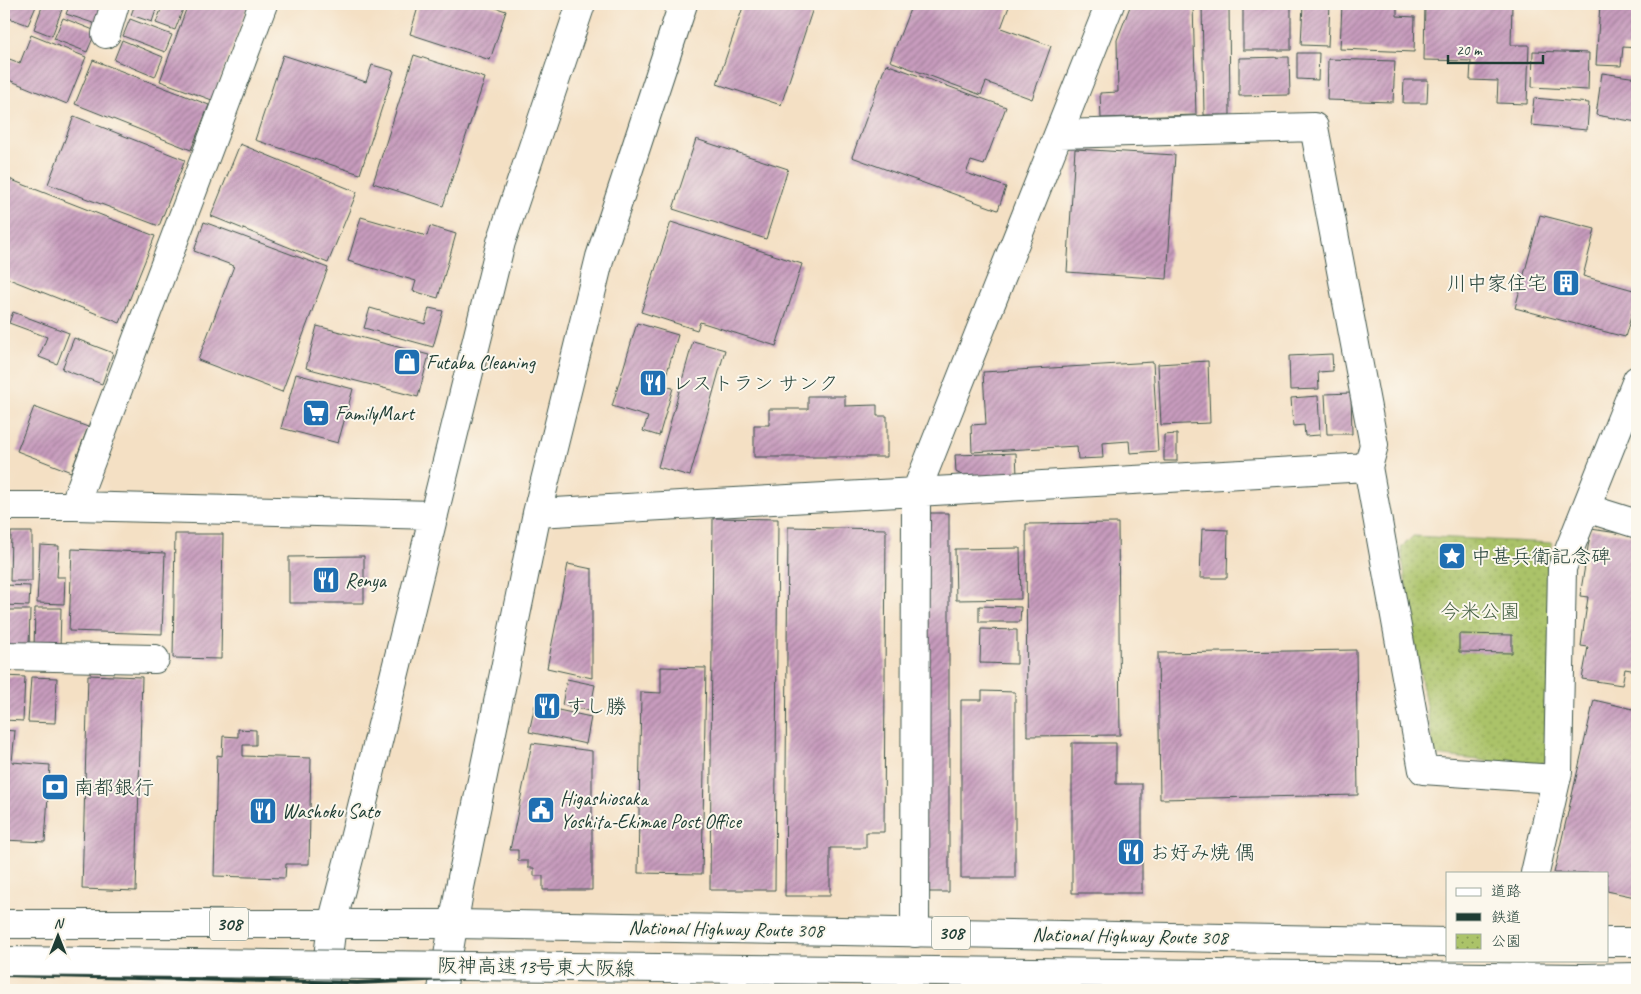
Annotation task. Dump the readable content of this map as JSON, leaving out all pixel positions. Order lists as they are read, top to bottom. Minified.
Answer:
{"streets":{"main road":["308","National Highway Route 308","阪神高速13号東大阪線"]},"parks":["今米公園"],"places":{"building":["川中家住宅"],"shop":["Futaba Cleaning"],"restaurant":["レストラン サンク","Renya","すし勝","Washoku Sato","お好み焼 偶"],"supermarket":["FamilyMart"],"place":["中甚兵衛記念碑"],"bank":["南都銀行"],"public building":["Higashiosaka Yoshita-Ekimae Post Office"]},"legend":["道路","鉄道","公園"],"scale_bar":"20 m","north":"top"}
